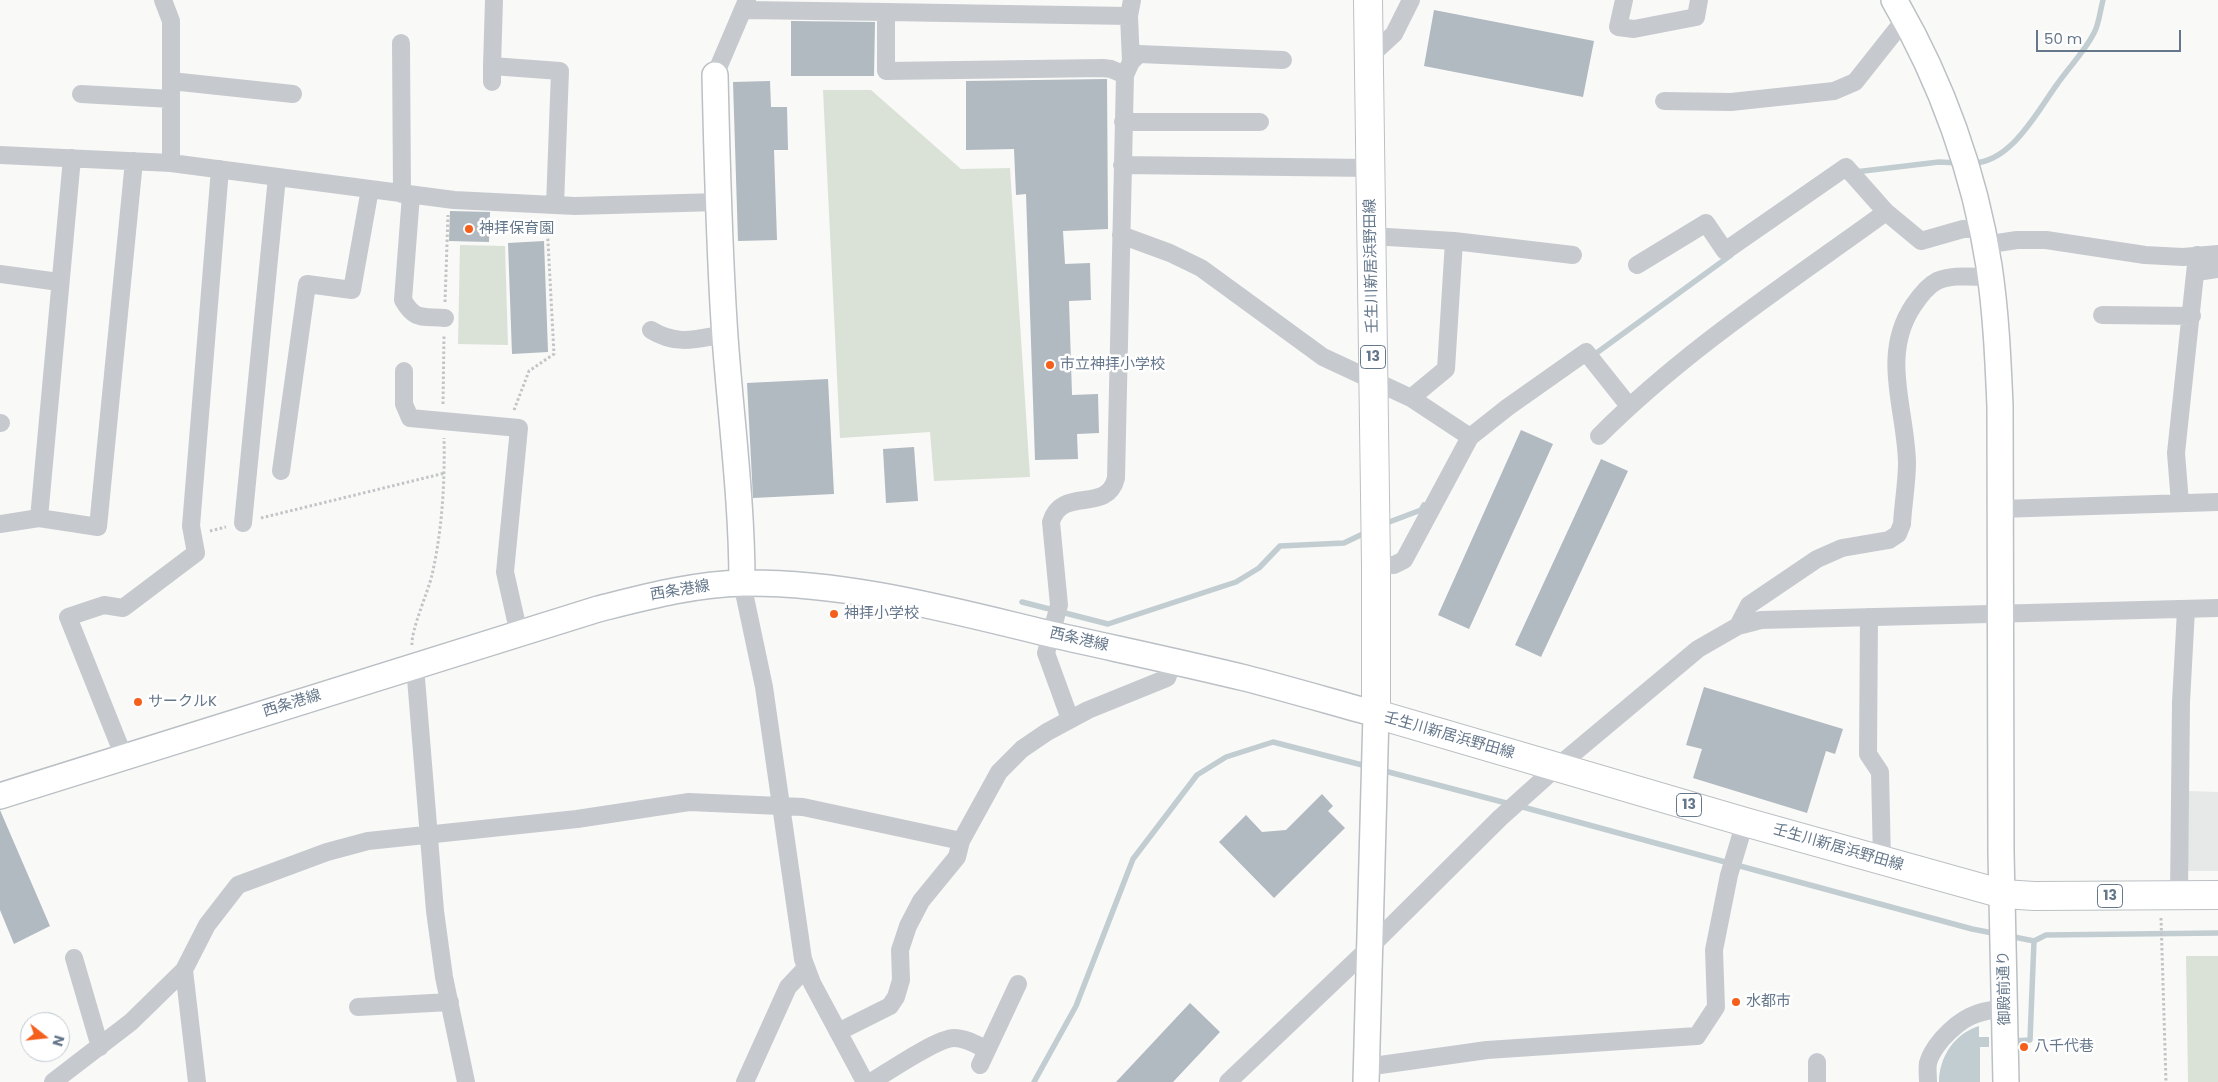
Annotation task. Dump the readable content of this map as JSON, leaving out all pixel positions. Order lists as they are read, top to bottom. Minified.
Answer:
{"streets":{"main road":["壬生川新居浜野田線","13"],"street":["西条港線","御殿前通り"]},"crossings":[["壬生川新居浜野田線","西条港線"],["壬生川新居浜野田線","御殿前通り"]],"places":["神拝保育園","市立神拝小学校","神拝小学校","サークルK","水都市","八千代巷"],"scale_bar":"50 m","north":"right"}
